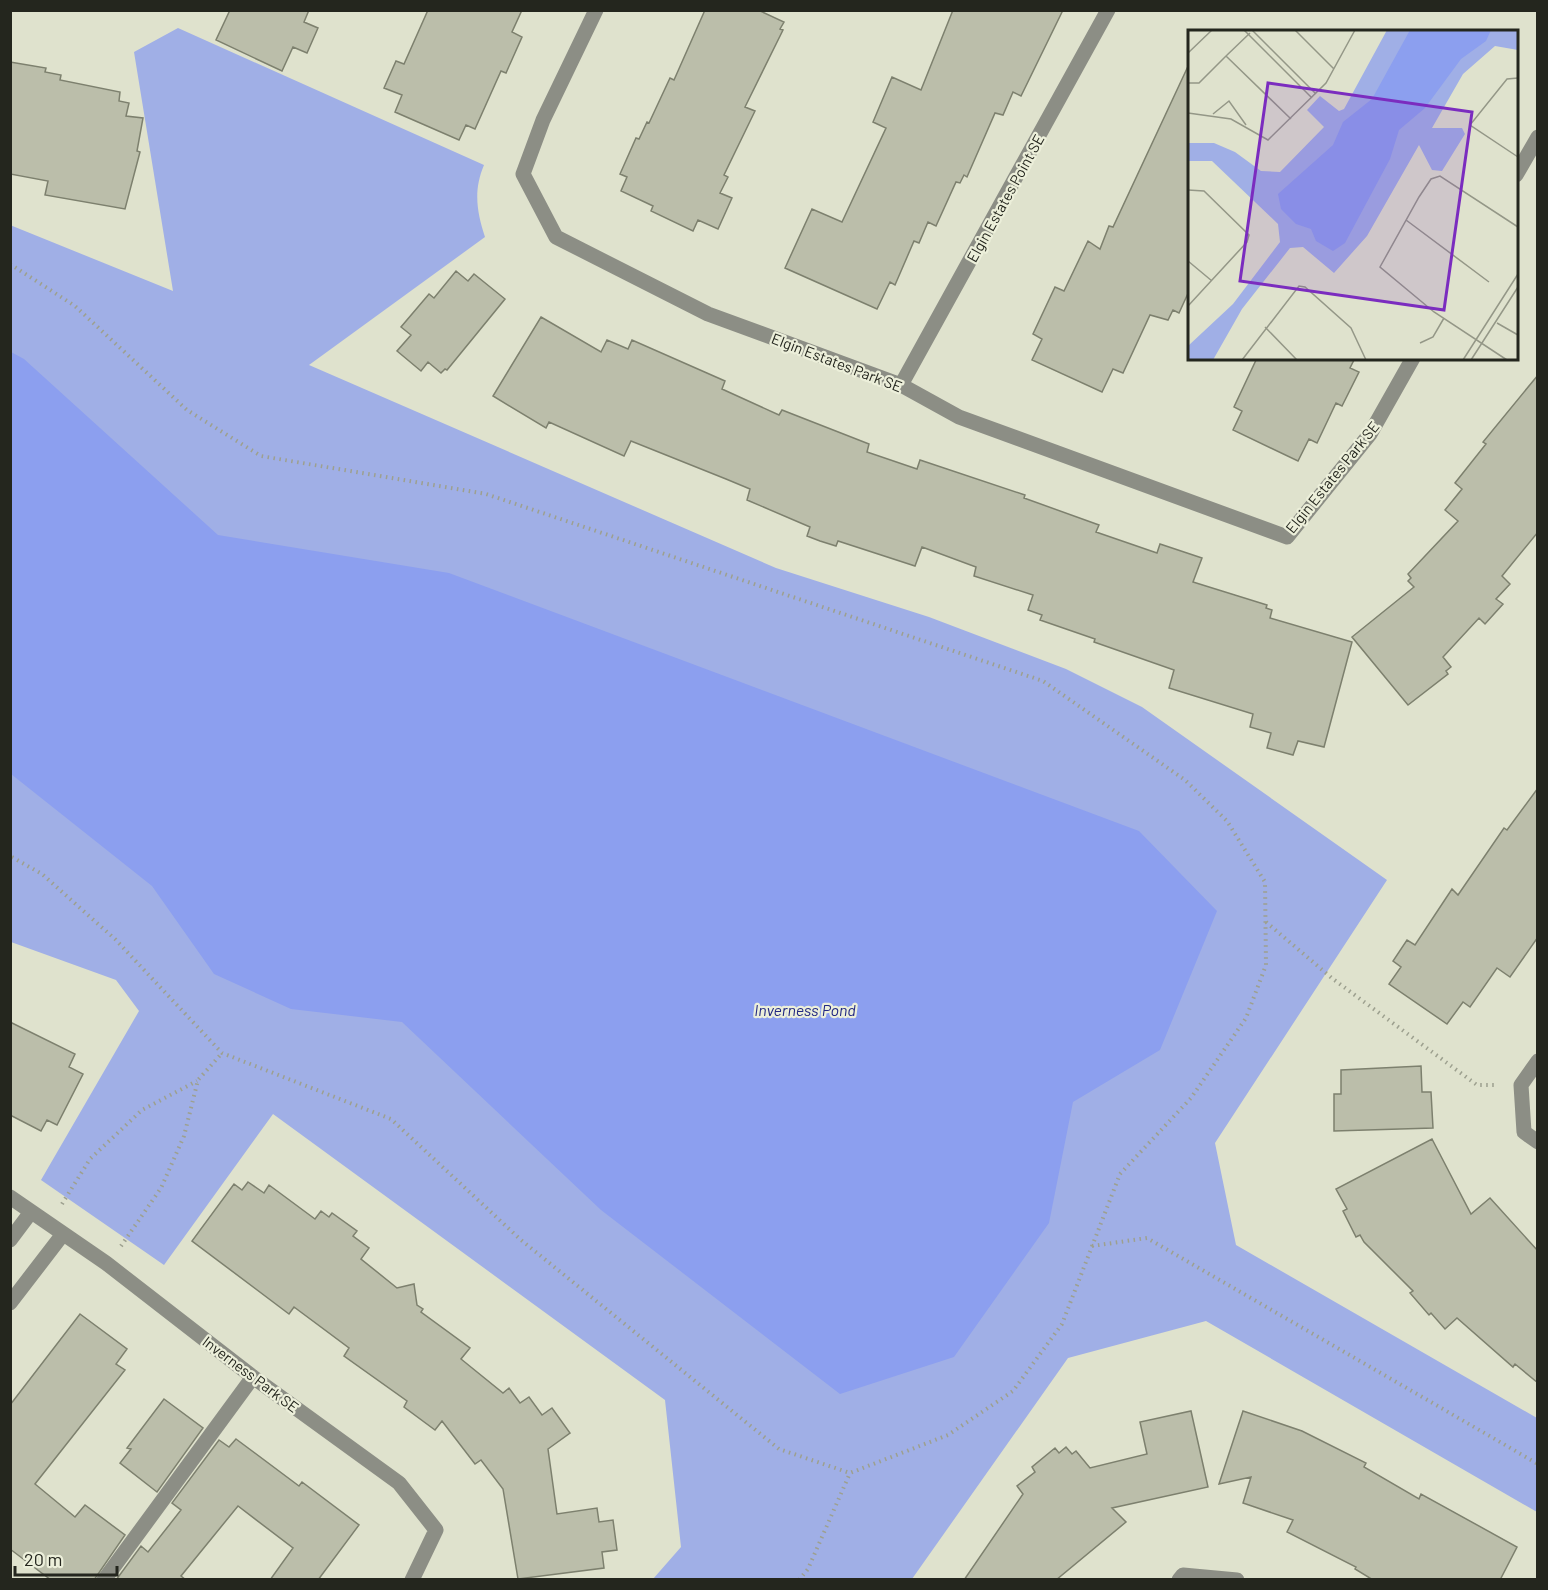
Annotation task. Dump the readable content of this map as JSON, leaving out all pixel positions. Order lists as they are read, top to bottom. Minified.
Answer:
{"streets":{"street":["Elgin Estates Point SE","Elgin Estates Park SE","Inverness Park SE"]},"crossings":[["Elgin Estates Point SE","Elgin Estates Park SE"]],"water":["Inverness Pond"],"scale_bar":"20 m"}
